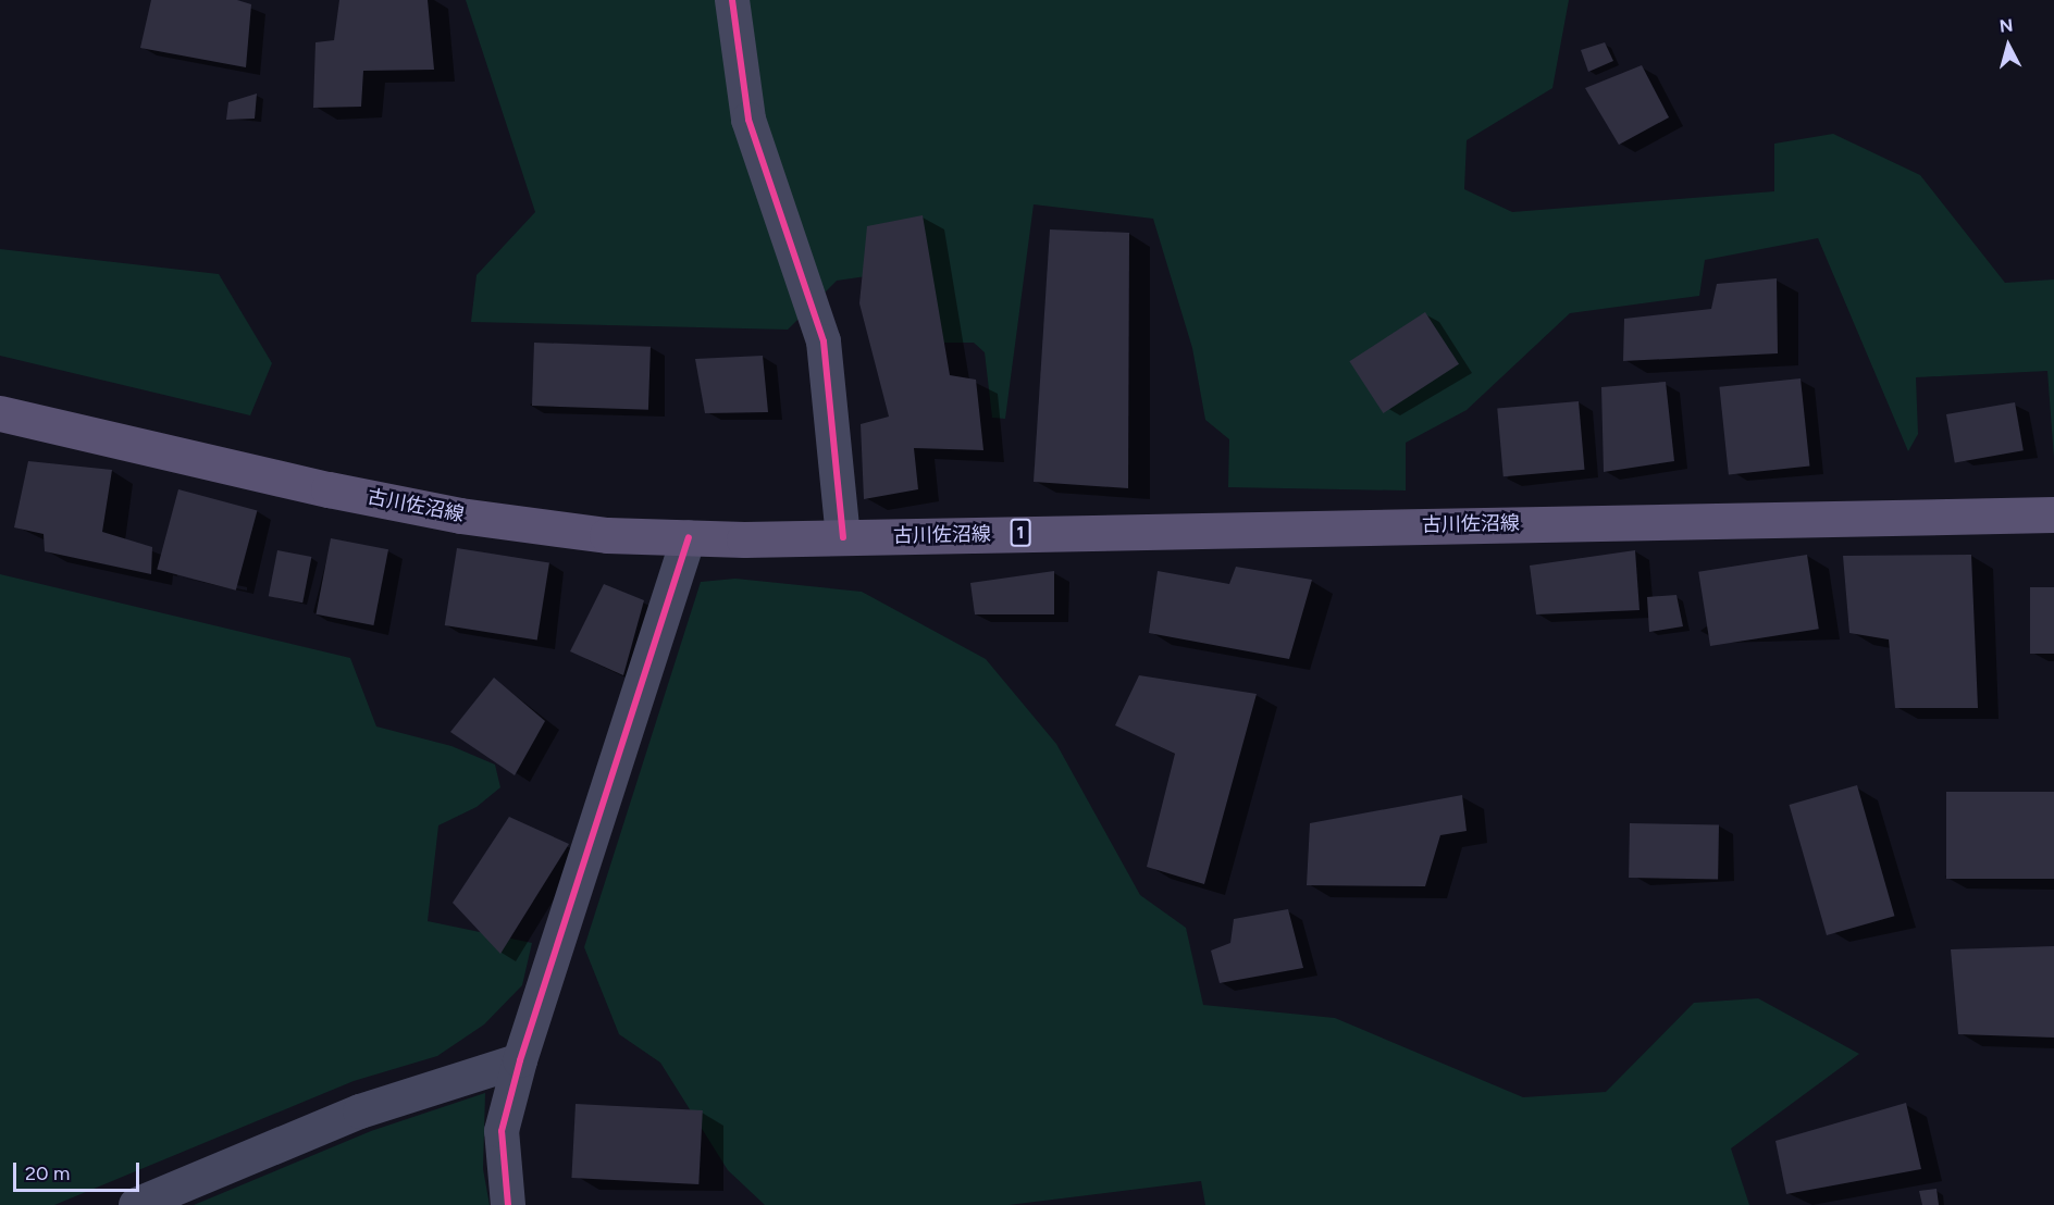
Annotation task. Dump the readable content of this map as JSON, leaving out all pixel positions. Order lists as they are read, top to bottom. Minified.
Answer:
{"streets":{"main road":["古川佐沼線","1"]},"scale_bar":"20 m","north":"top"}
